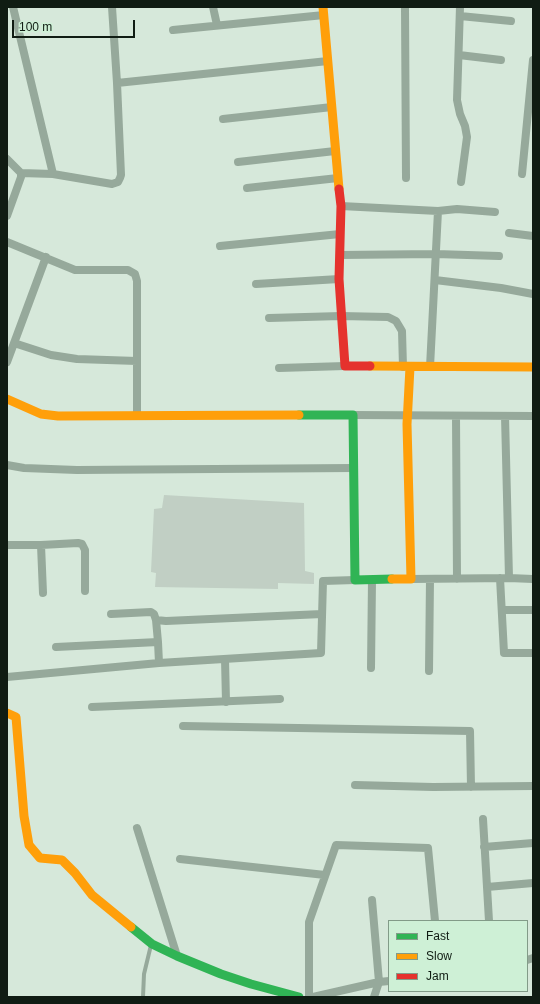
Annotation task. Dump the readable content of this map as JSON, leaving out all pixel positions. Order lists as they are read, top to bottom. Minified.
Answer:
{"legend":["Fast","Slow","Jam"],"scale_bar":"100 m"}
